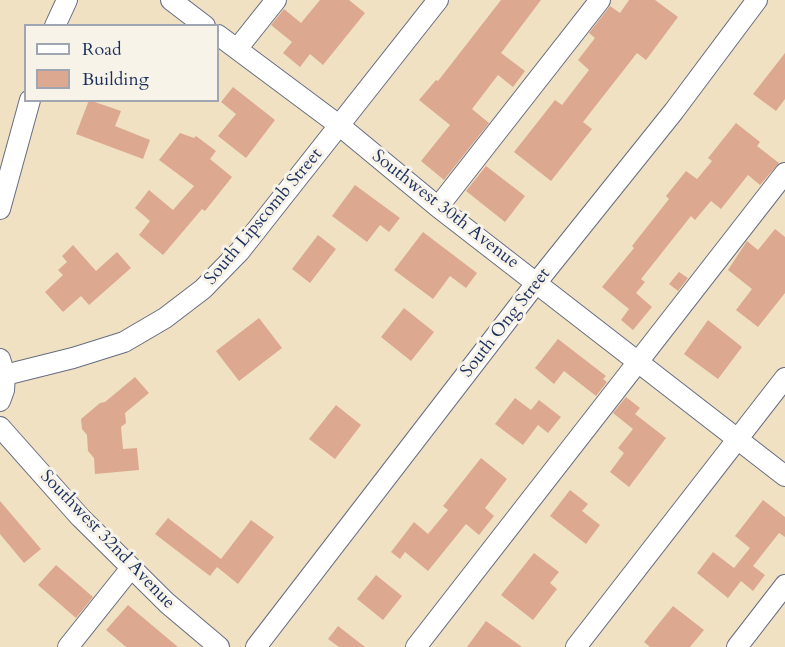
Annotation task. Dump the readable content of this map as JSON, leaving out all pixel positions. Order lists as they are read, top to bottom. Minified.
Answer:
{"streets":{"street":["Southwest 30th Avenue","South Lipscomb Street","South Ong Street","Southwest 32nd Avenue"]},"crossings":[["Southwest 30th Avenue","South Lipscomb Street"],["Southwest 30th Avenue","South Ong Street"]],"legend":["Road","Building"]}
